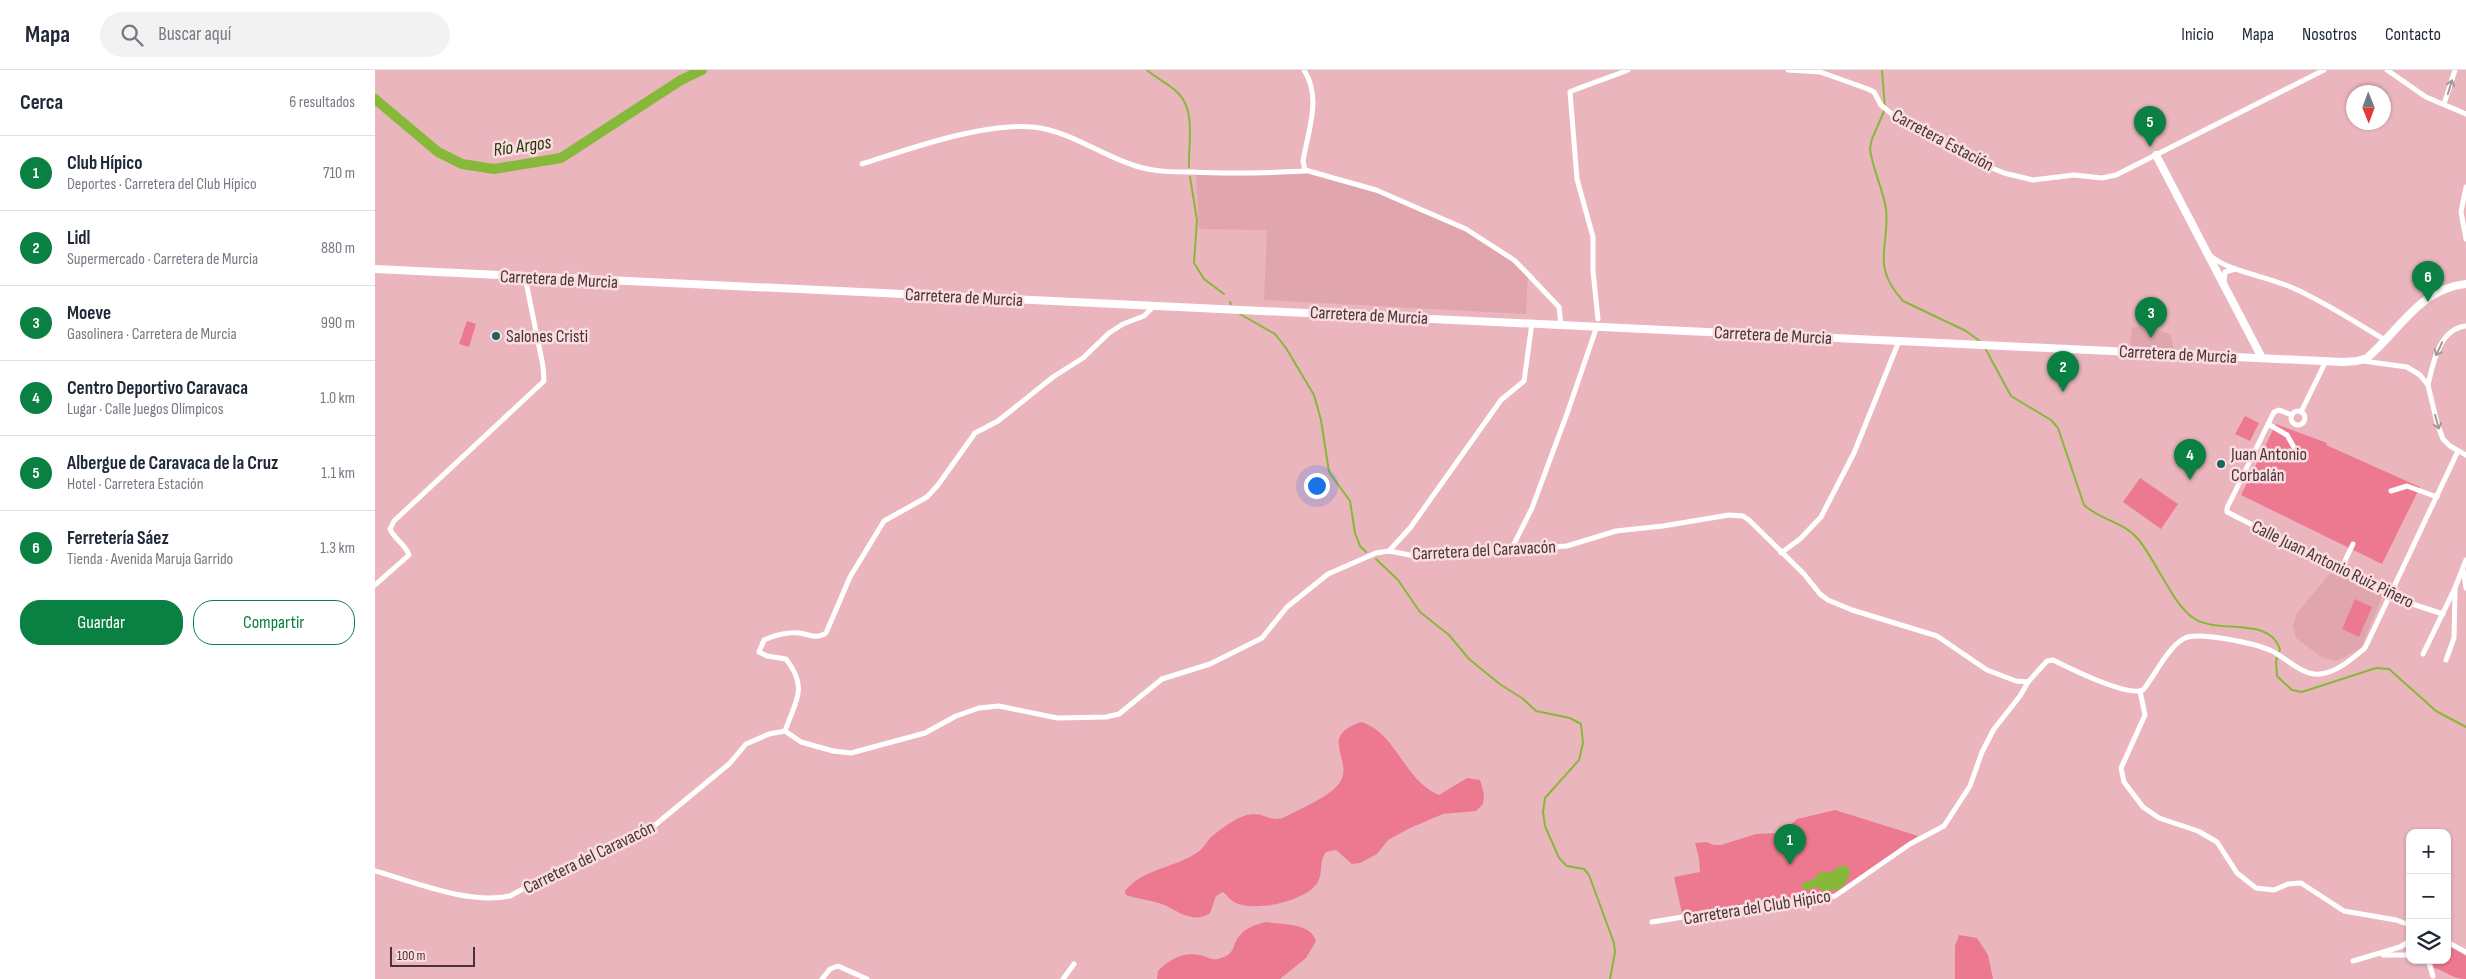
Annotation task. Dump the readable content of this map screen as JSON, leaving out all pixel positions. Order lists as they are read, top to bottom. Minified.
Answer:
{"streets":{"main road":["Carretera de Murcia"],"street":["Carretera Estación","Carretera del Caravacón","Calle Juan Antonio Ruiz Piñero","Carretera del Club Hípico"]},"crossings":[["Carretera del Caravacón","Carretera del Club Hípico"]],"water":["Río Argos"],"places":["Salones Cristi","Juan Antonio Corbalán"],"scale_bar":"100 m","north":"bottom","page":{"header":"Mapa","search":"Buscar aquí","nav":["Inicio","Mapa","Nosotros","Contacto"],"heading":["Cerca","6 resultados"],"pins":["5","6","3","2","4","1"],"list":[{"mark":"1","name":"Club Hípico","note":"Deportes · Carretera del Club Hípico","value":"710 m"},{"mark":"2","name":"Lidl","note":"Supermercado · Carretera de Murcia","value":"880 m"},{"mark":"3","name":"Moeve","note":"Gasolinera · Carretera de Murcia","value":"990 m"},{"mark":"4","name":"Centro Deportivo Caravaca","note":"Lugar · Calle Juegos Olímpicos","value":"1.0 km"},{"mark":"5","name":"Albergue de Caravaca de la Cruz","note":"Hotel · Carretera Estación","value":"1.1 km"},{"mark":"6","name":"Ferretería Sáez","note":"Tienda · Avenida Maruja Garrido","value":"1.3 km"}],"buttons":["Guardar","Compartir"],"map_buttons":["+","−"],"scale":"100 m"}}
